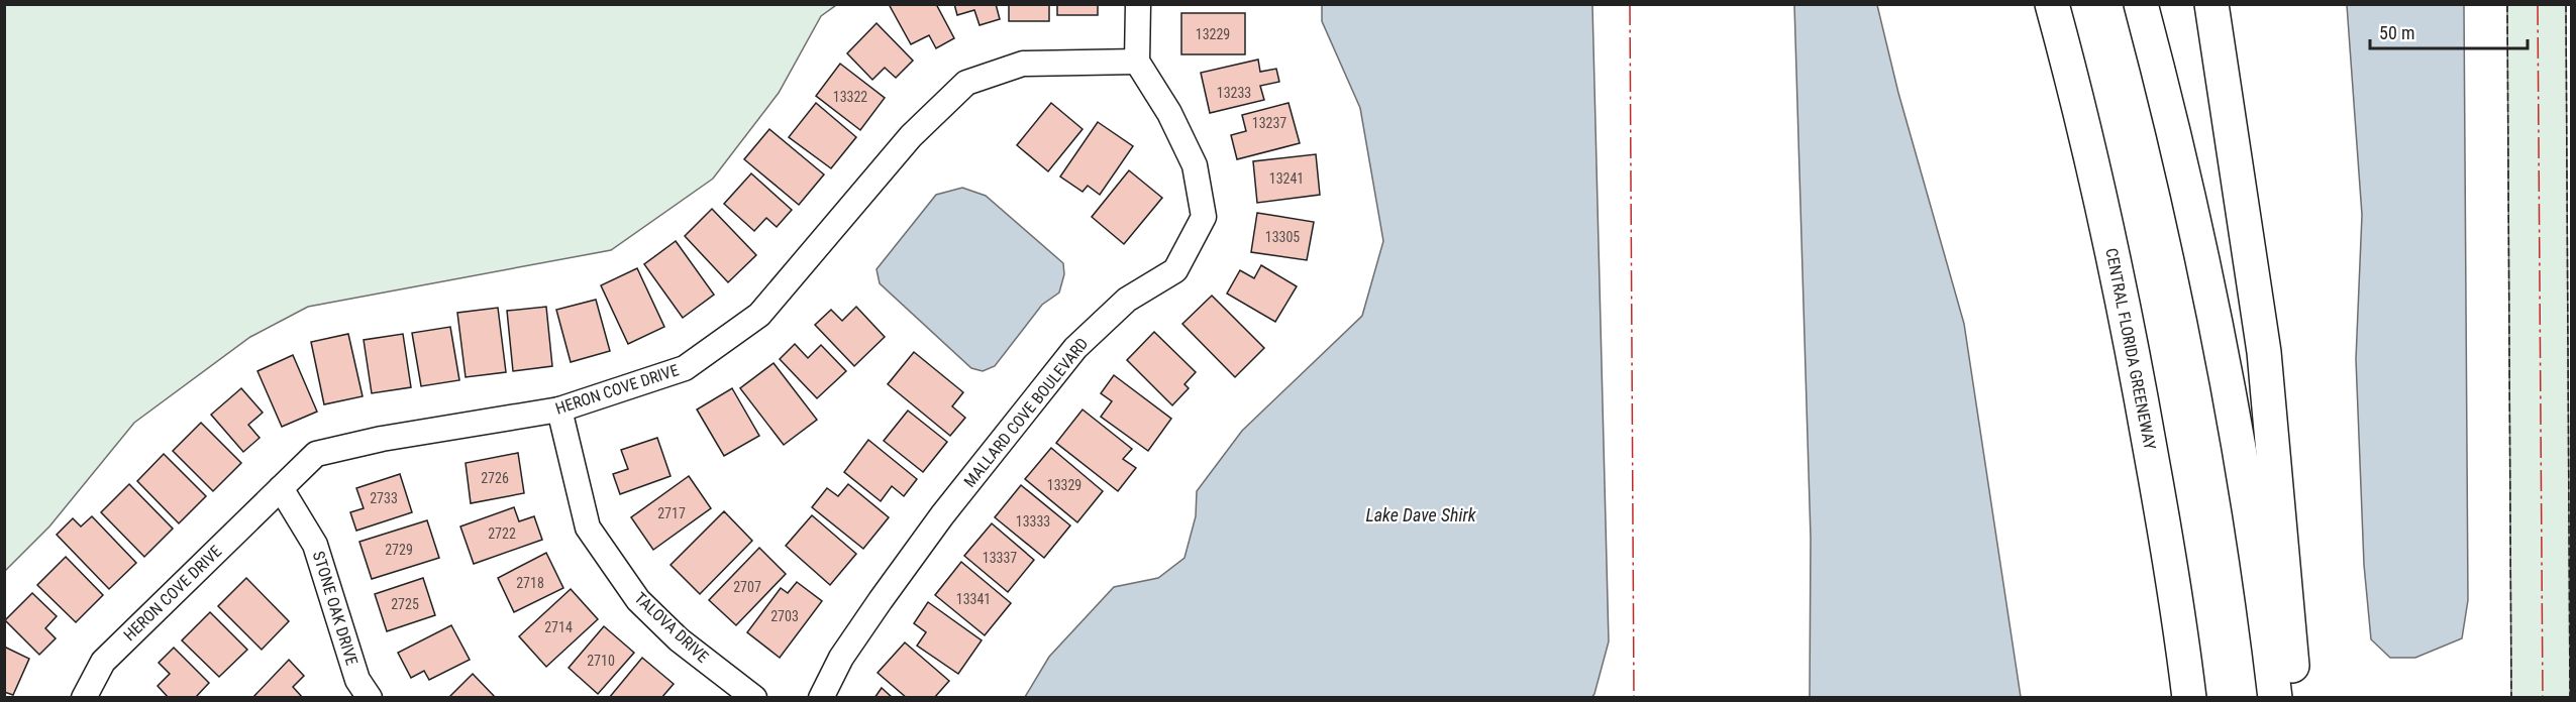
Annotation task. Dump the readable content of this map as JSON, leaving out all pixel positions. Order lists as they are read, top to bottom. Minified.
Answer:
{"streets":{"highway":["CENTRAL FLORIDA GREENEWAY"],"street":["HERON COVE DRIVE","MALLARD COVE BOULEVARD","STONE OAK DRIVE","TALOVA DRIVE"]},"crossings":[["HERON COVE DRIVE","MALLARD COVE BOULEVARD"],["HERON COVE DRIVE","STONE OAK DRIVE"],["HERON COVE DRIVE","TALOVA DRIVE"]],"water":["Lake Dave Shirk"],"house_numbers":["13229","13233","13322","13237","13241","13305","2726","13329","2733","2717","13333","2722","2729","13337","2718","2707","13341","2725","2703","2714","2710"],"scale_bar":"50 m"}
